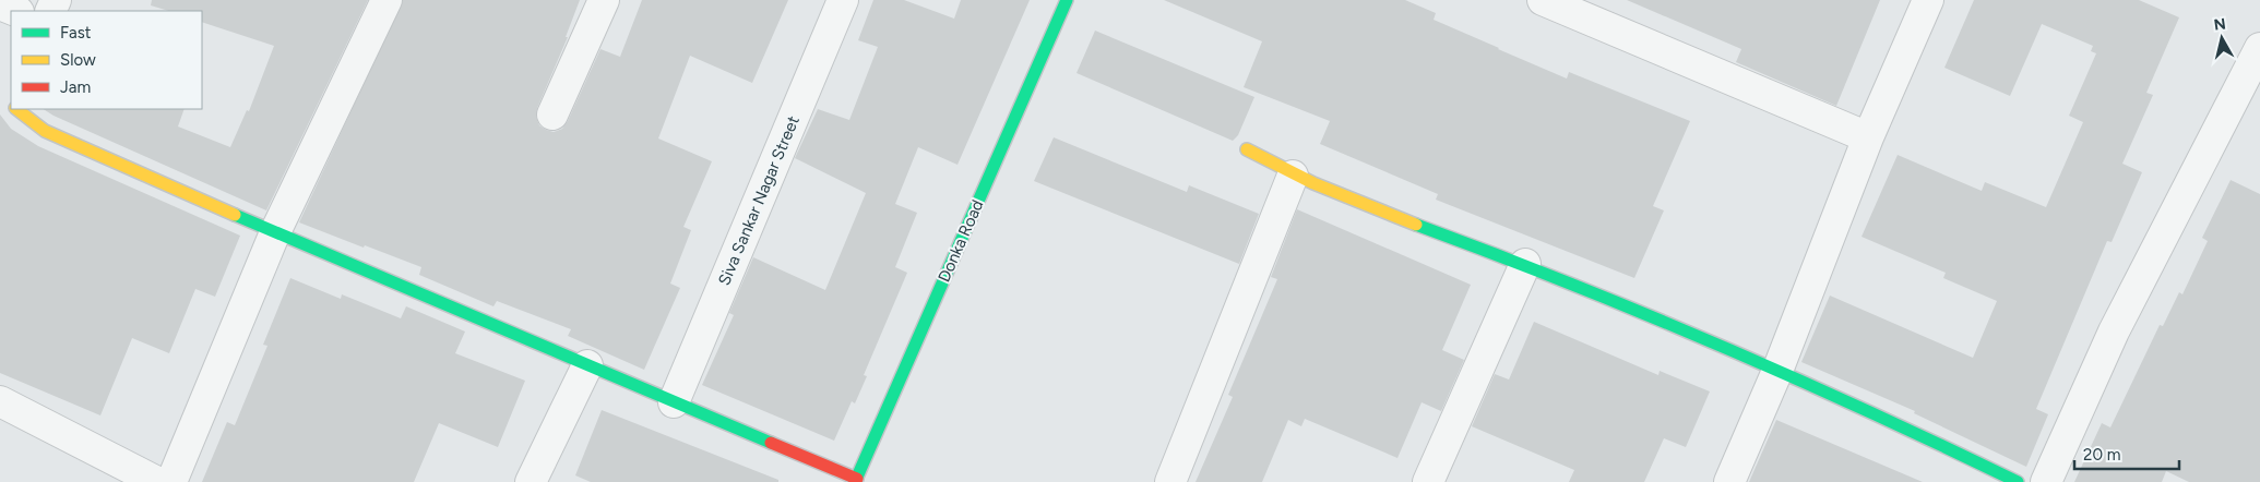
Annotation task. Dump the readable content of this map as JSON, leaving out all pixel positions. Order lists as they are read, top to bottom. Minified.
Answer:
{"streets":{"street":["Siva Sankar Nagar Street","Donka Road"]},"legend":["Fast","Slow","Jam"],"scale_bar":"20 m","north":"top"}
